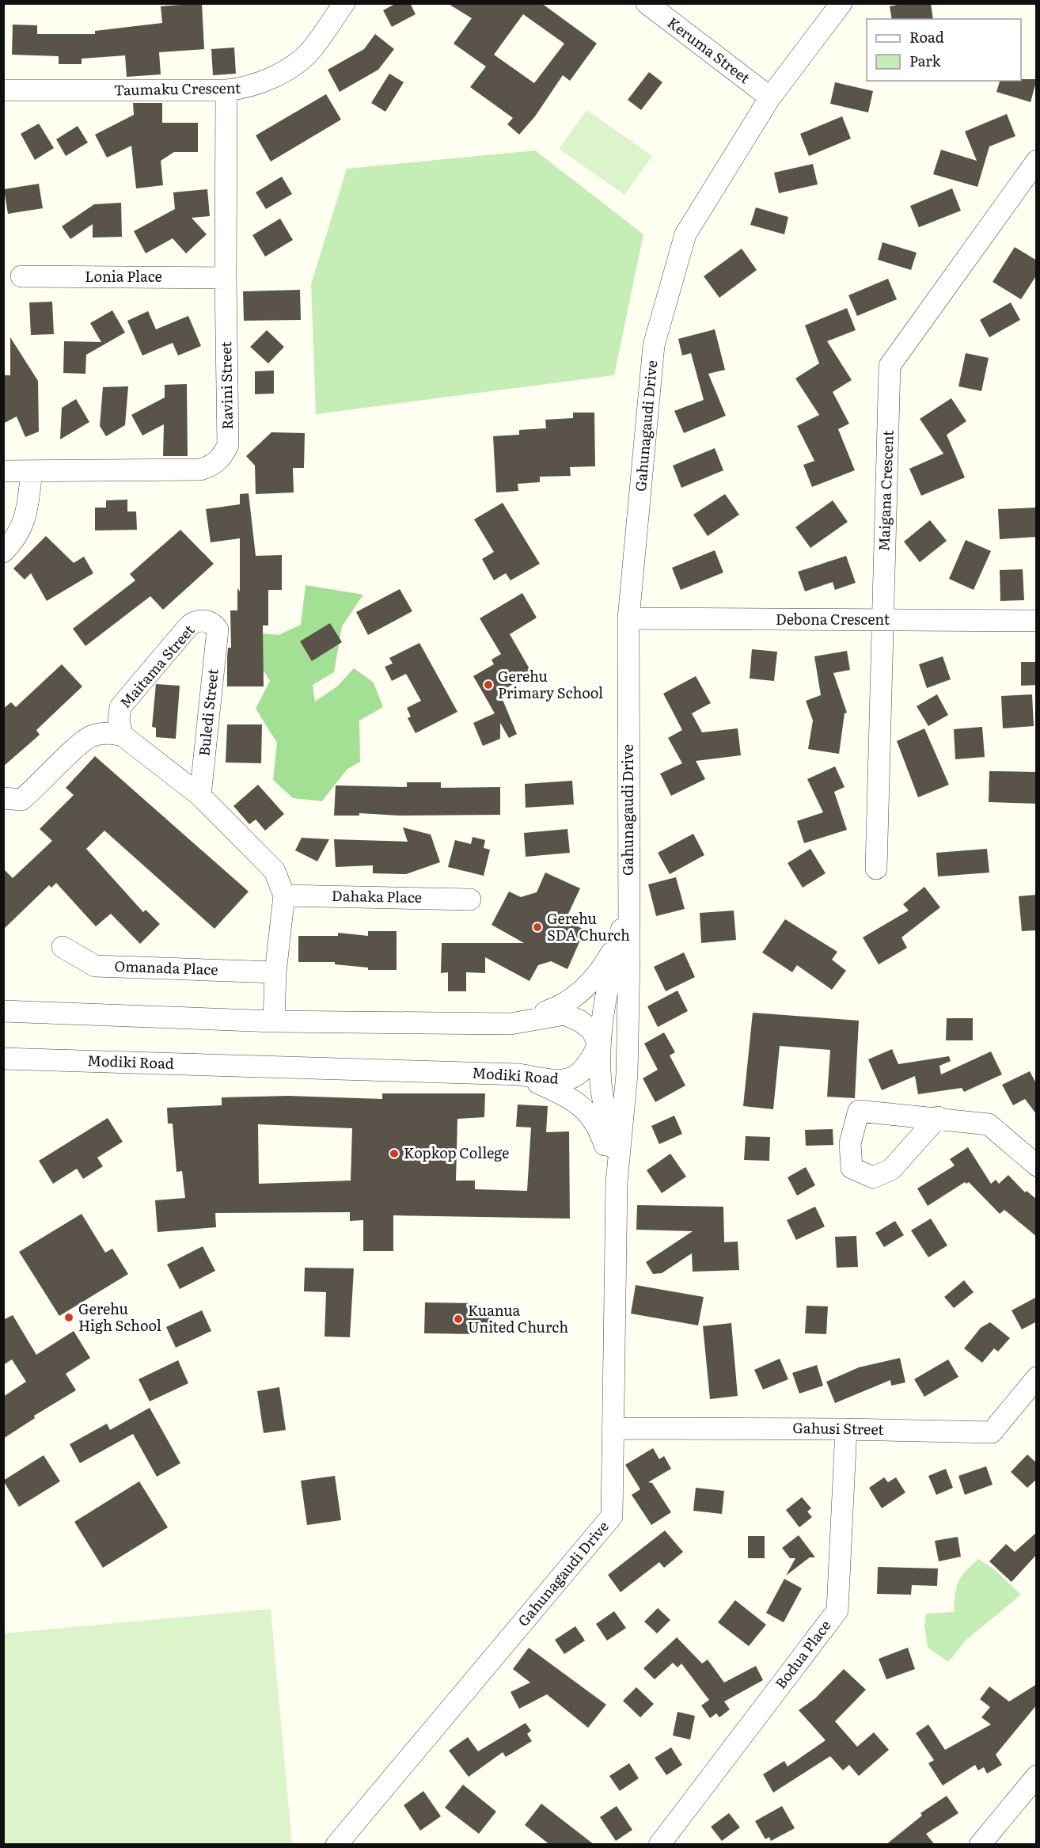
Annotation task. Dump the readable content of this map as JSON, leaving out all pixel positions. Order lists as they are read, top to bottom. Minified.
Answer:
{"streets":{"street":["Keruma Street","Taumaku Crescent","Lonia Place","Ravini Street","Gahunagaudi Drive","Maigana Crescent","Debona Crescent","Maitama Street","Buledi Street","Dahaka Place","Omanada Place","Modiki Road","Gahusi Street","Bodua Place"]},"crossings":[["Keruma Street","Gahunagaudi Drive"],["Taumaku Crescent","Ravini Street"],["Lonia Place","Ravini Street"],["Gahunagaudi Drive","Debona Crescent"],["Gahunagaudi Drive","Modiki Road"],["Gahunagaudi Drive","Gahusi Street"],["Maigana Crescent","Debona Crescent"],["Maitama Street","Buledi Street"],["Gahusi Street","Bodua Place"]],"places":["Gerehu Primary School","Gerehu SDA Church","Kopkop College","Gerehu High School","Kuanua United Church"],"legend":["Road","Park"]}
